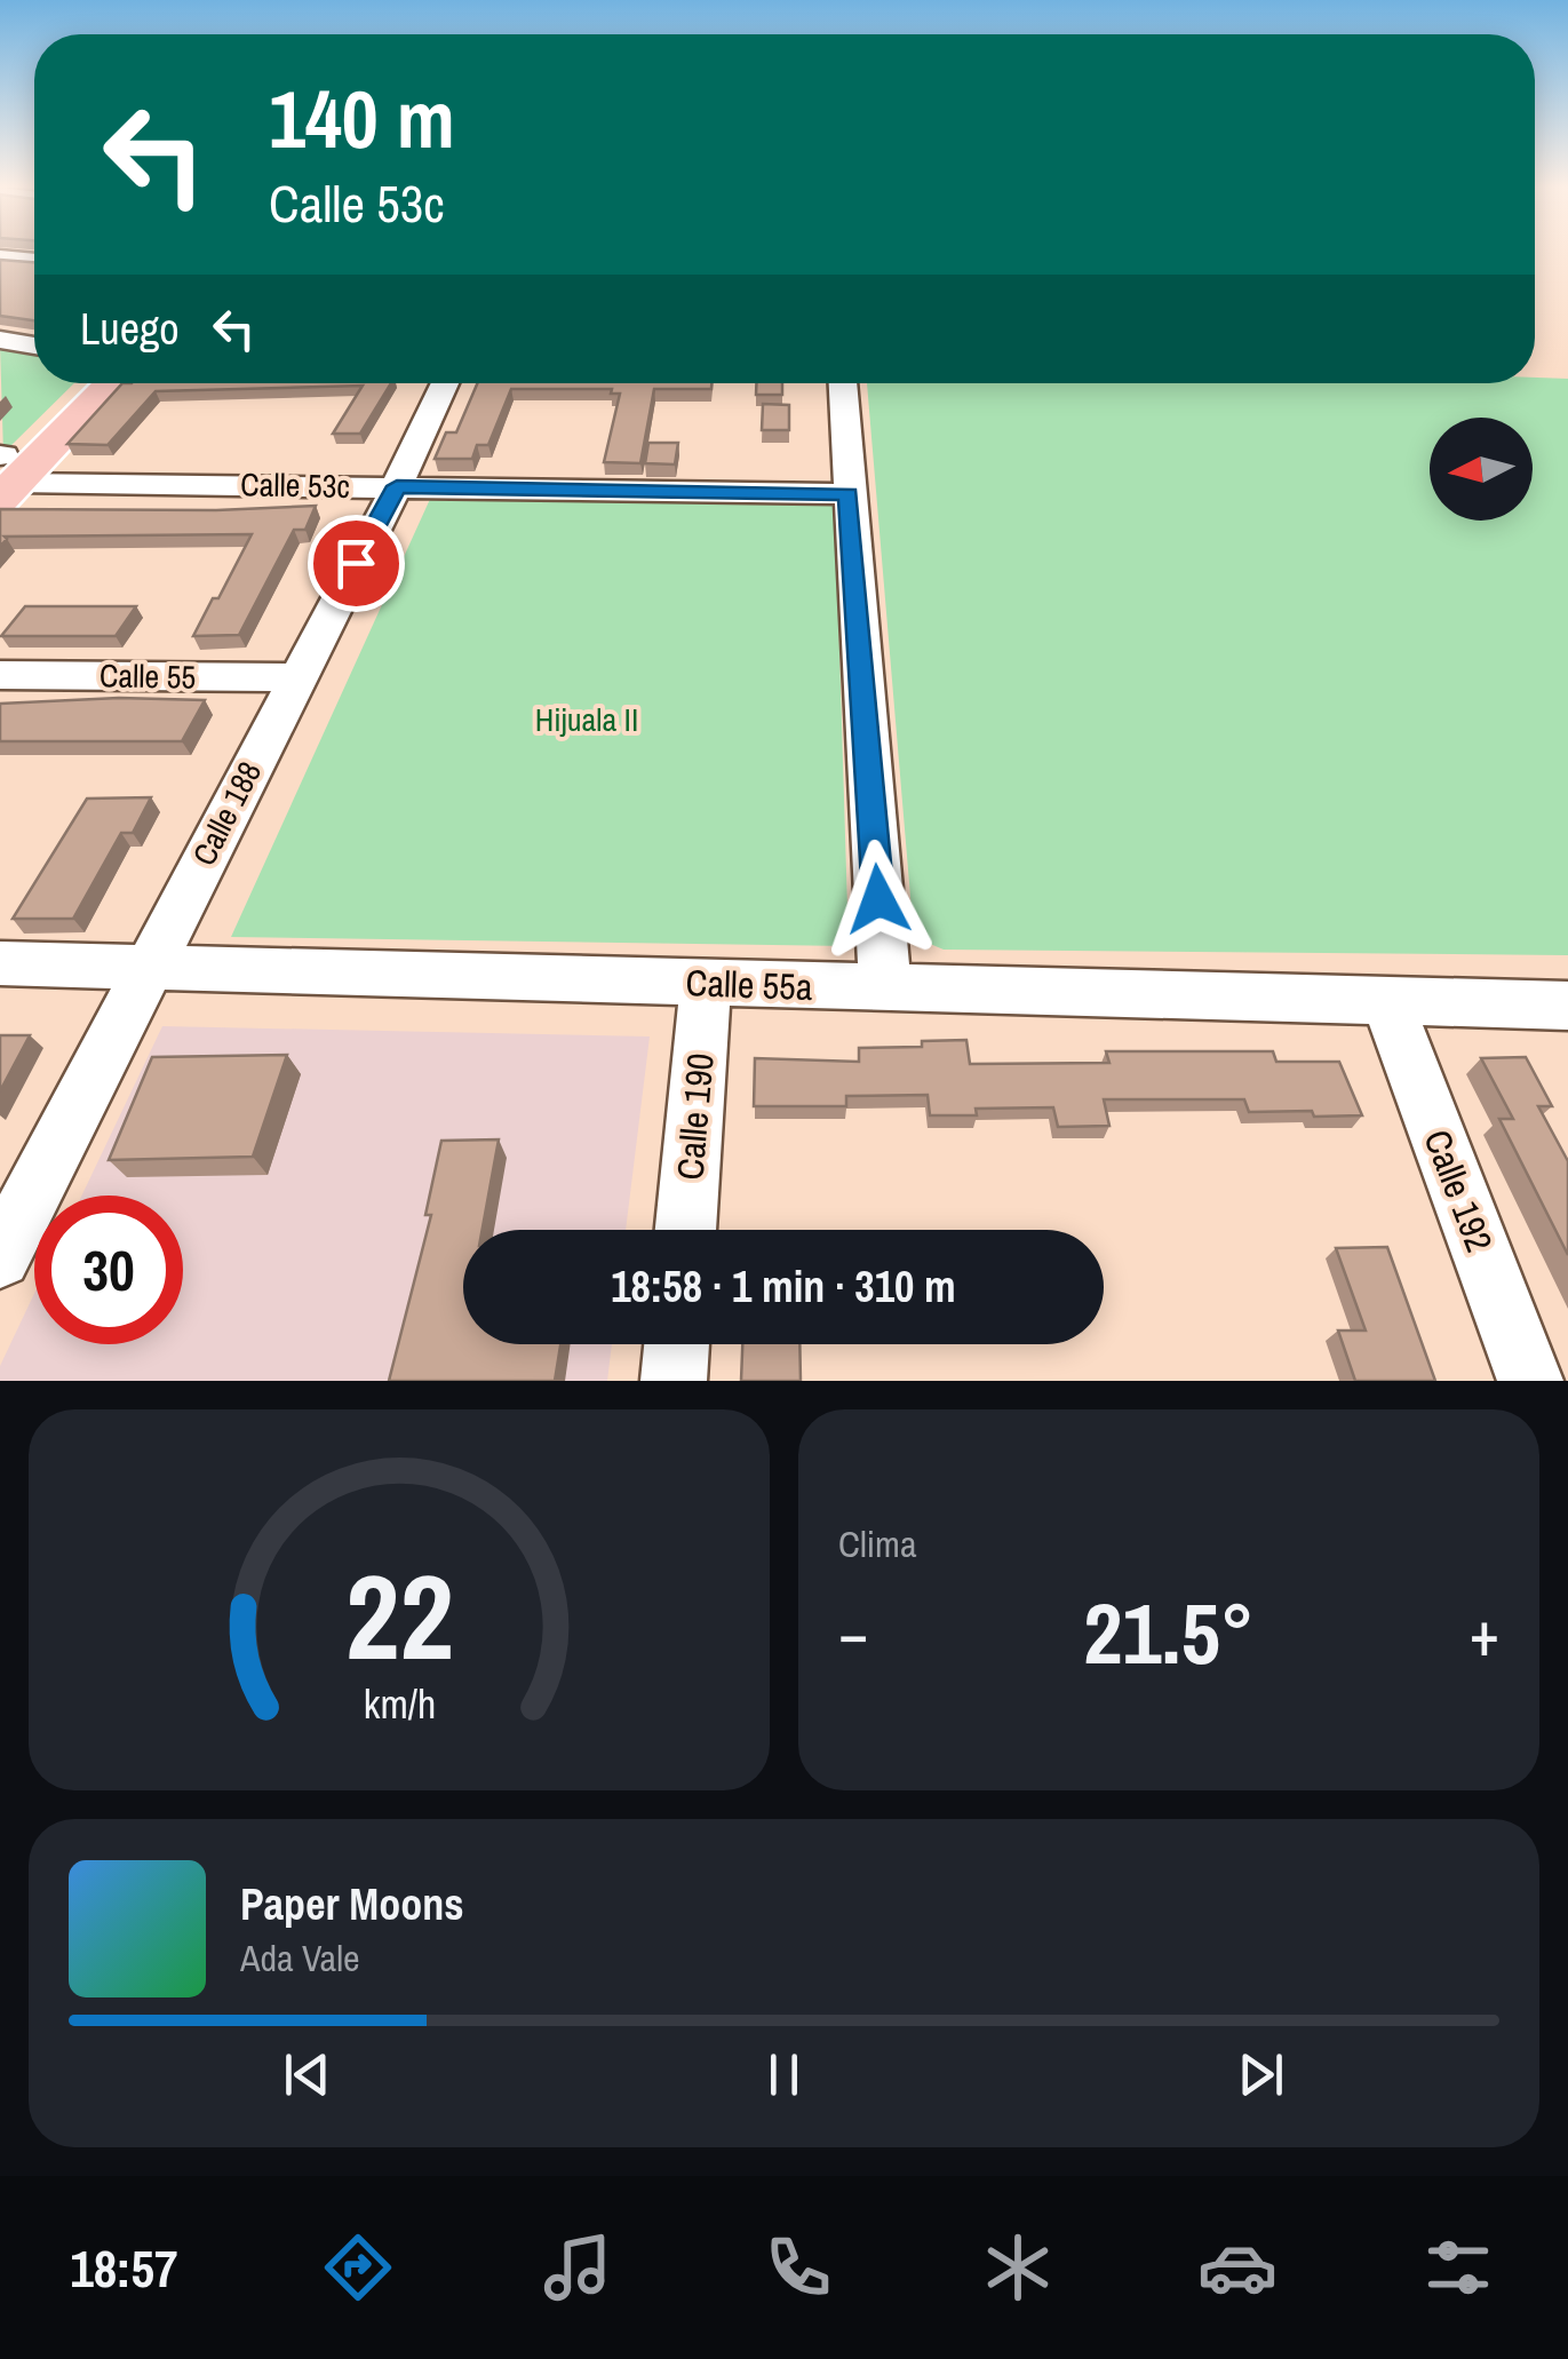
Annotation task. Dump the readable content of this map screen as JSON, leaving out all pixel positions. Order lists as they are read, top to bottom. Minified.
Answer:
{"streets":{"street":["Calle 53c","Calle 55","Calle 188","Calle 55a","Calle 190","Calle 192"]},"crossings":[["Calle 53c","Calle 188"],["Calle 55","Calle 188"],["Calle 188","Calle 55a"],["Calle 55a","Calle 190"],["Calle 55a","Calle 192"]],"parks":["Hijuala II"],"north":"left","page":{"turn":["140 m","Calle 53c"],"then":"Luego","limit":"30","trip":"18:58 · 1 min · 310 m","tile":"Clima","heat":["−","21.5°","+"],"song":["Paper Moons","Ada Vale"],"tabs":"18:57","gauge":["22","km/h"]}}
